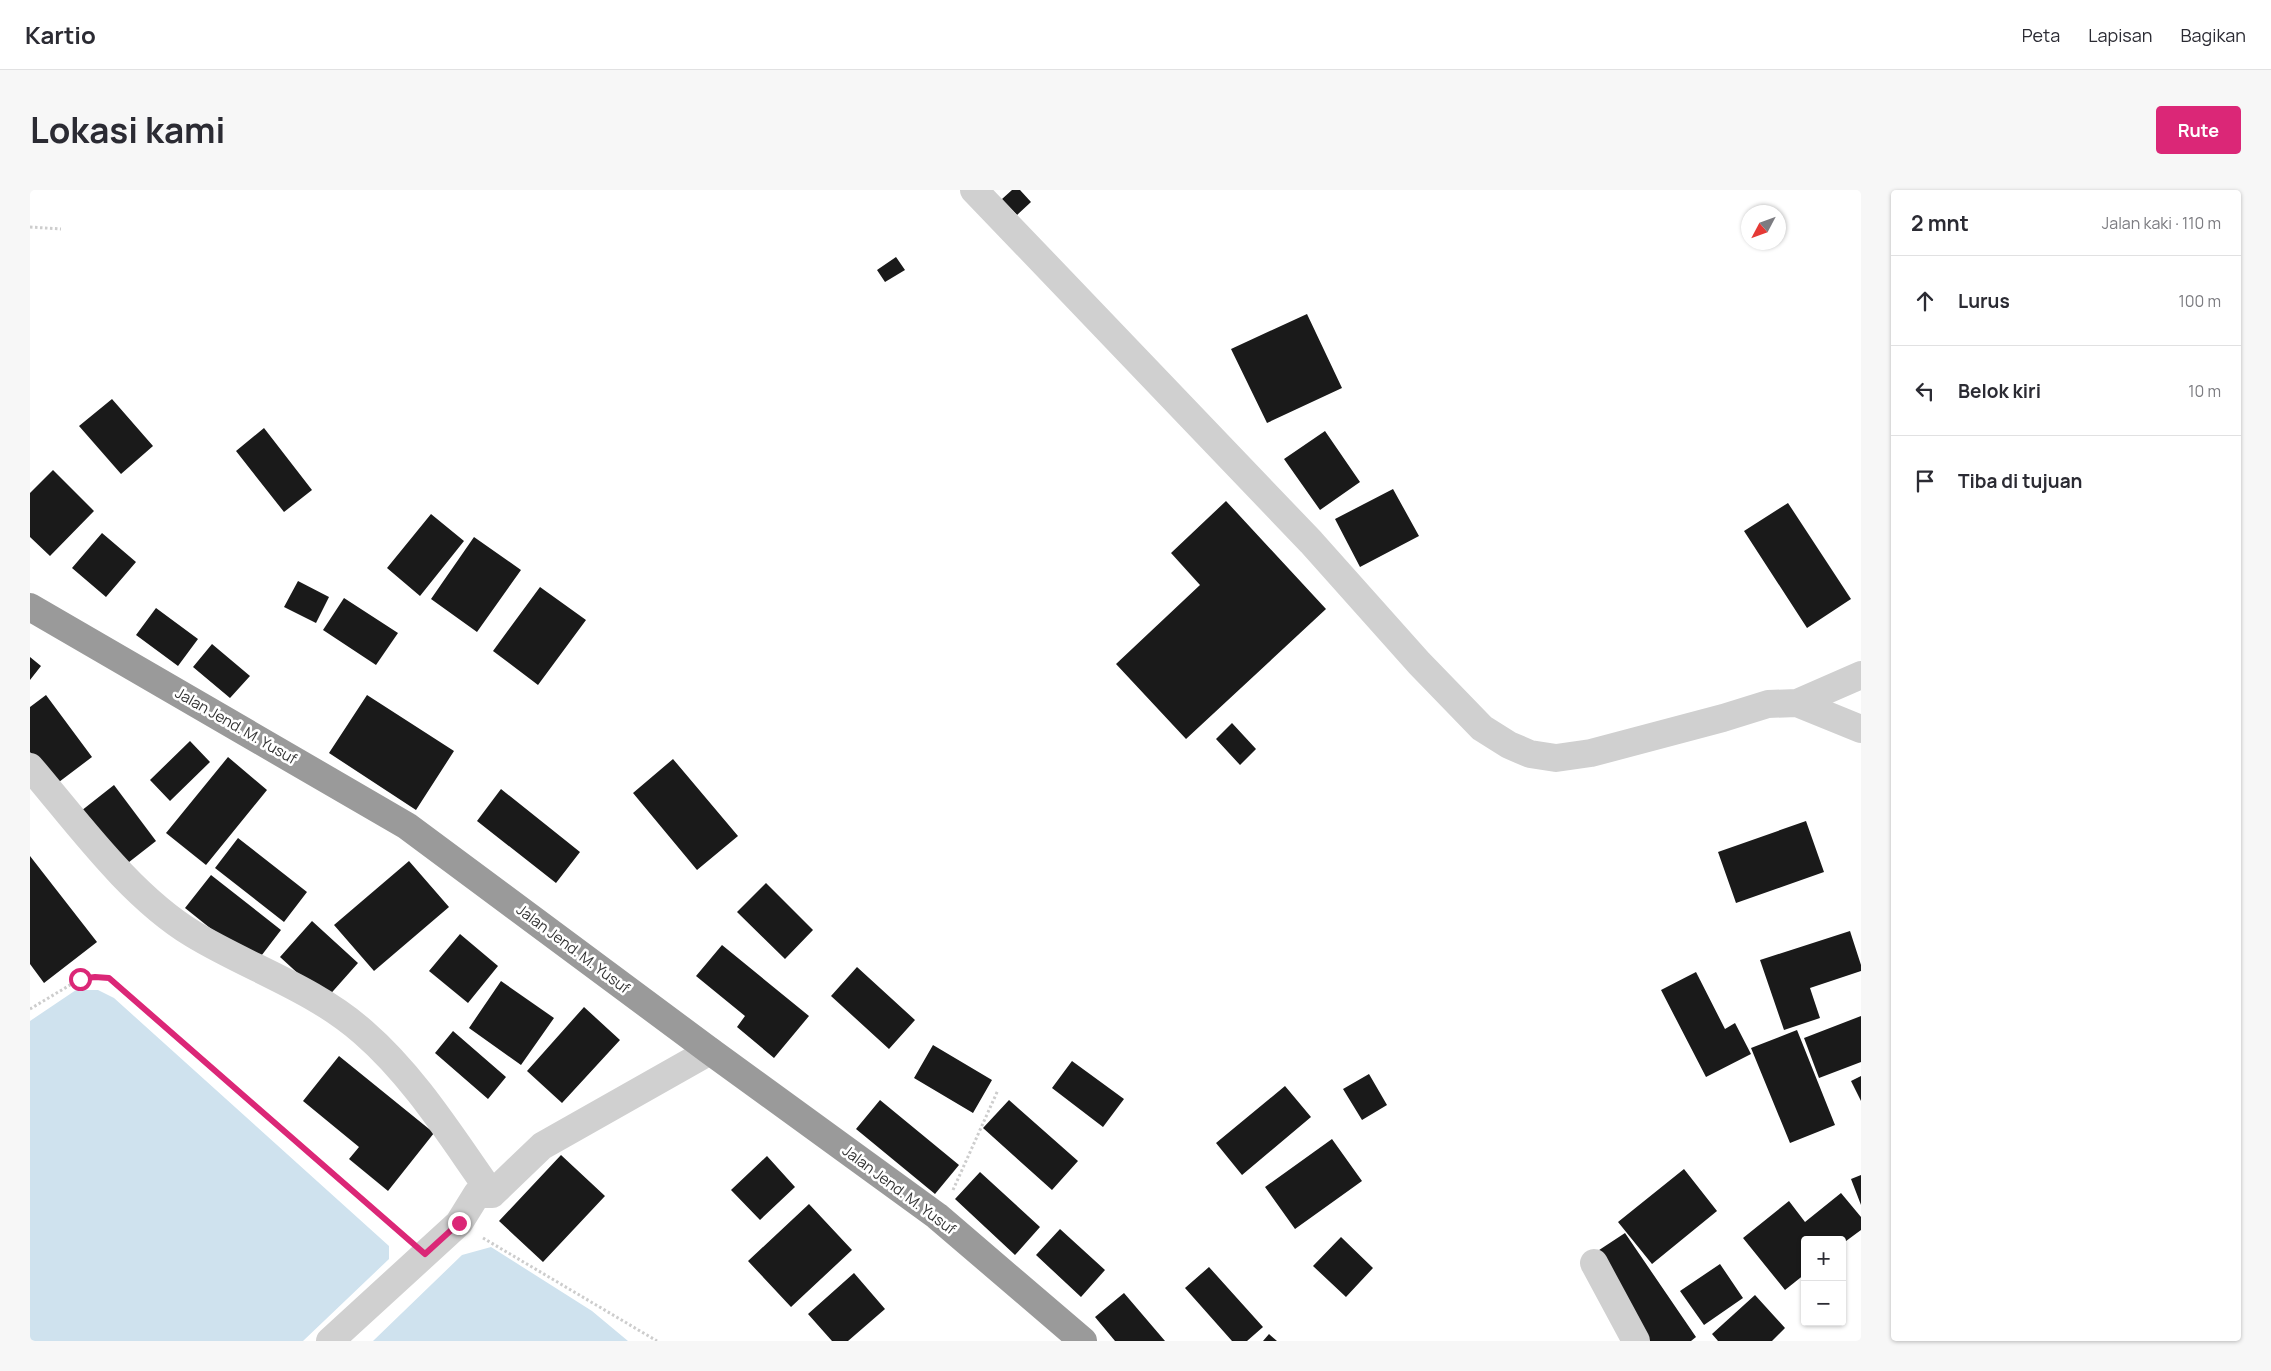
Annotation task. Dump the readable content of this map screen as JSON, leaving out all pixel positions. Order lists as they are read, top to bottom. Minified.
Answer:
{"streets":{"highway":["Jalan Jend. M. Yusuf"]},"north":"bottom left","page":{"header":"Kartio","nav":["Peta","Lapisan","Bagikan"],"title":"Lokasi kami","buttons":"Rute","heading":["2 mnt","Jalan kaki · 110 m"],"list":[["Lurus","100 m"],["Belok kiri","10 m"],"Tiba di tujuan"],"map_buttons":["+","−"]}}
